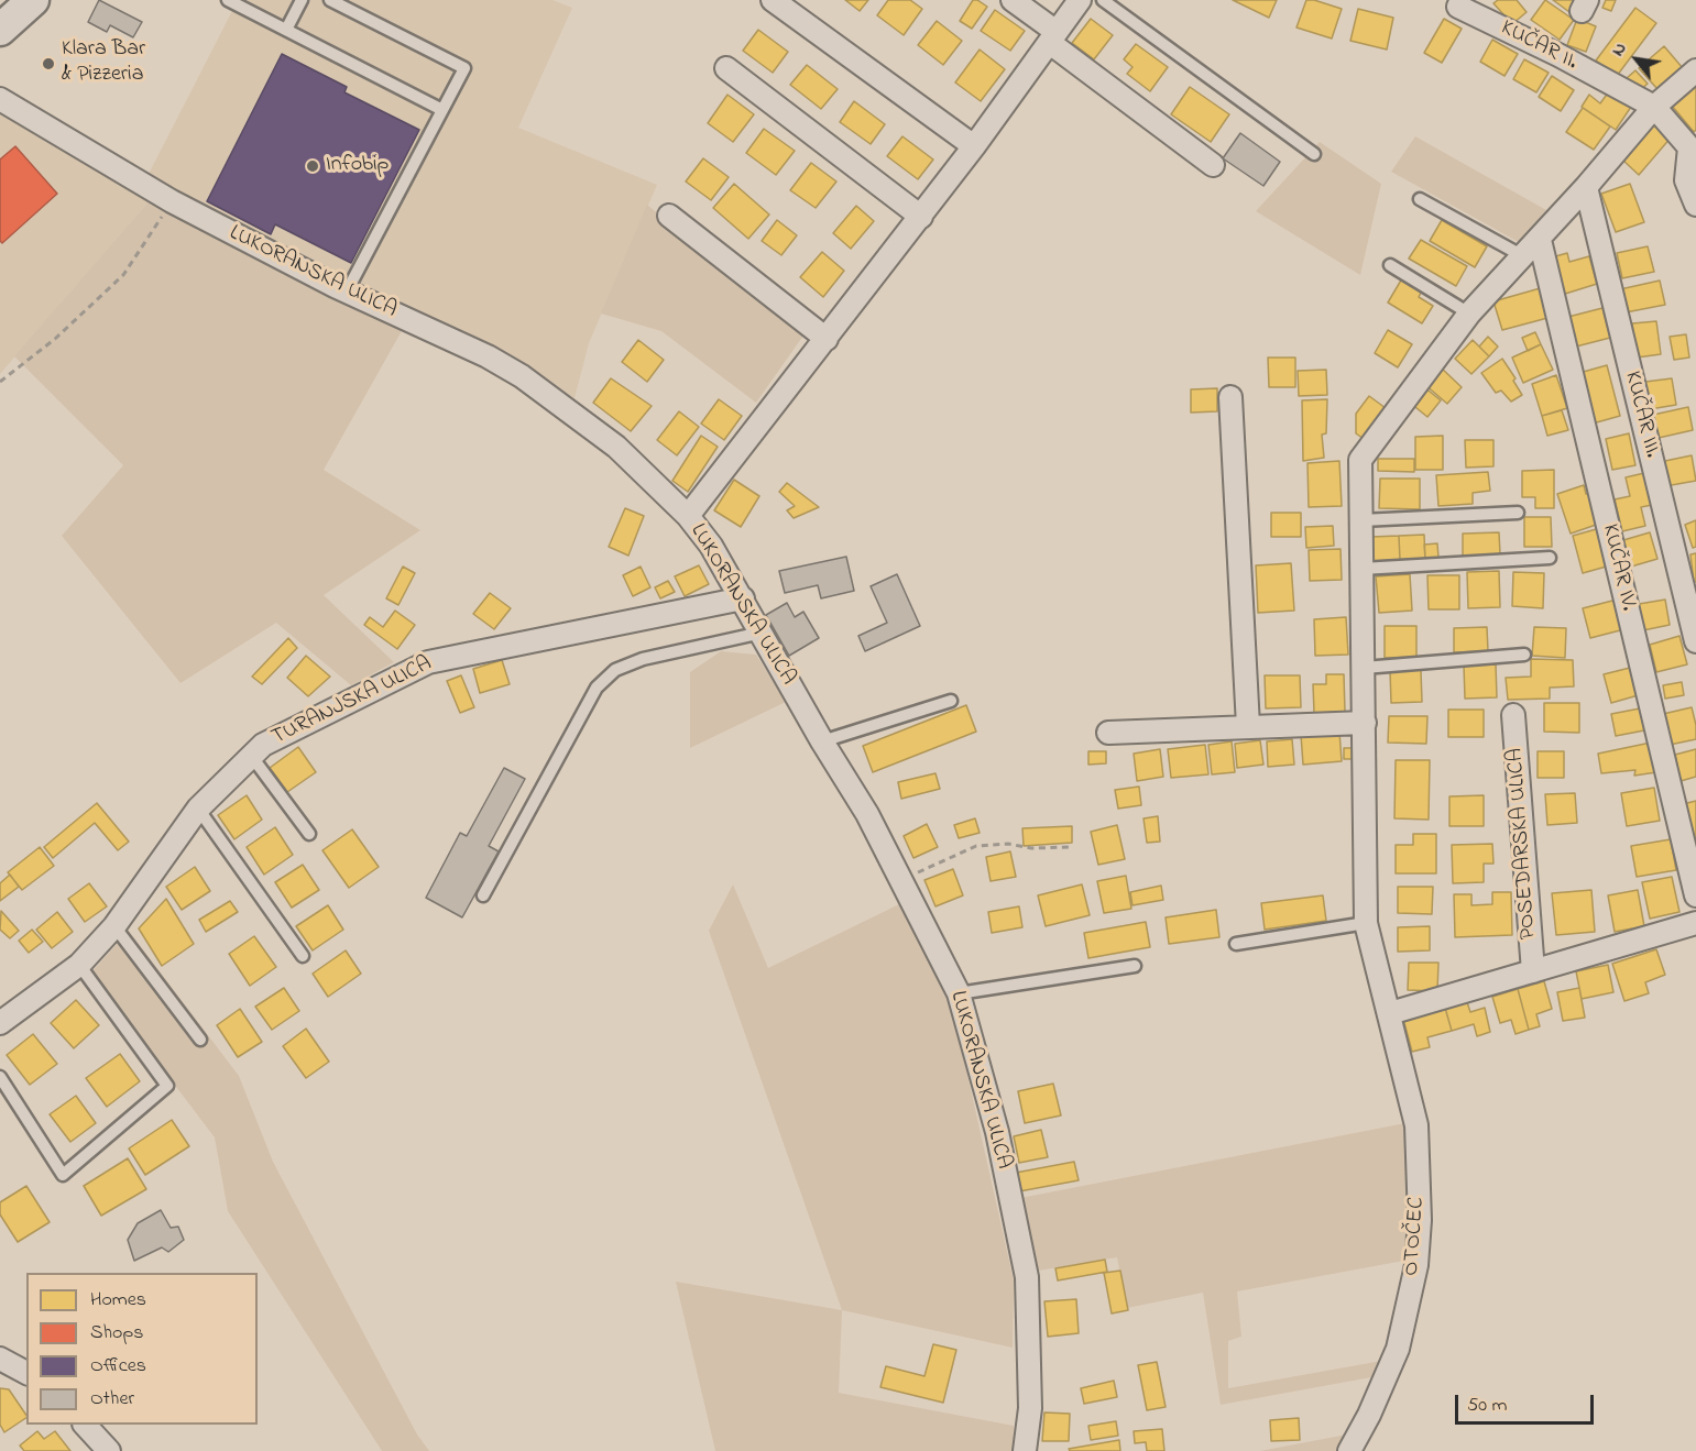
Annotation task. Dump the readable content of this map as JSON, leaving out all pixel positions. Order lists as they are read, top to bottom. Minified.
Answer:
{"streets":{"street":["KUČAR II.","LUKORANSKA ULICA","KUČAR III.","KUČAR IV.","TURANJSKA ULICA","POSEDARSKA ULICA","OTOČEC"]},"crossings":[["KUČAR II.","OTOČEC"],["LUKORANSKA ULICA","TURANJSKA ULICA"],["KUČAR III.","OTOČEC"],["KUČAR IV.","OTOČEC"],["POSEDARSKA ULICA","OTOČEC"]],"places":["Klara Bar & Pizzeria","Infobip"],"legend":["Homes","Shops","Offices","Other"],"scale_bar":"50 m","north":"top left"}
